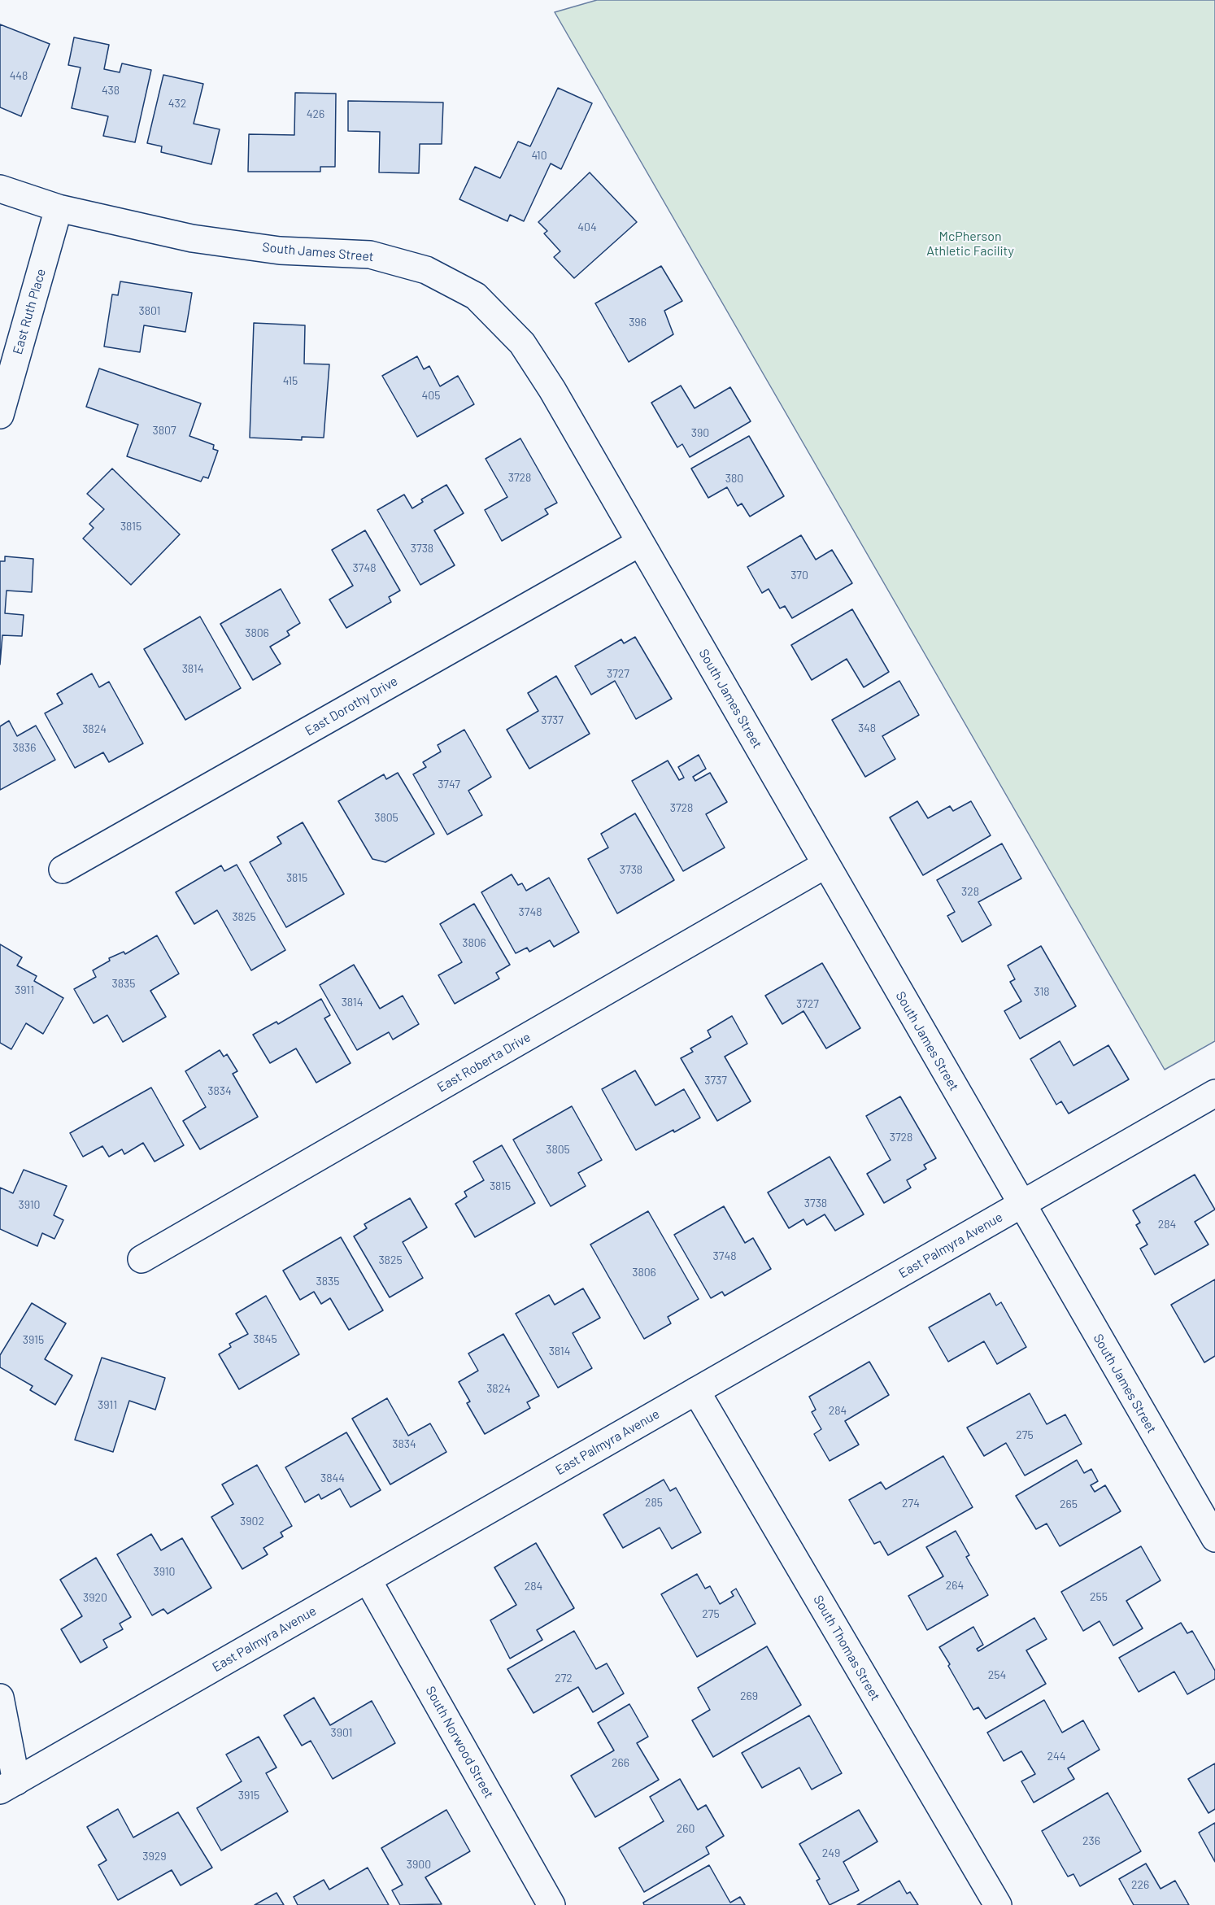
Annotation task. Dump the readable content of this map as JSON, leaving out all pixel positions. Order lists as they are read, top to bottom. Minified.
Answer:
{"streets":{"street":["South James Street","East Ruth Place","East Dorothy Drive","East Roberta Drive","East Palmyra Avenue","South Thomas Street","South Norwood Street"]},"crossings":[["South James Street","East Ruth Place"],["South James Street","East Dorothy Drive"],["South James Street","East Roberta Drive"],["South James Street","East Palmyra Avenue"],["East Palmyra Avenue","South Thomas Street"],["East Palmyra Avenue","South Norwood Street"]],"parks":["McPherson Athletic Facility"],"house_numbers":["448","438","432","426","410","404","3801","396","415","405","3807","390","3728","380","3815","3738","3748","370","3806","3814","3727","3737","348","3824","3836","3747","3728","3805","3738","3815","328","3748","3825","3806","3835","3911","318","3814","3727","3737","3834","3728","3805","3815","3738","3910","284","3748","3825","3806","3835","3845","3915","3814","3824","3911","284","275","3834","3844","285","274","265","3902","3910","264","284","255","3920","275","254","272","269","3901","244","266","3915","260","236","249","3929","3900","226"]}
